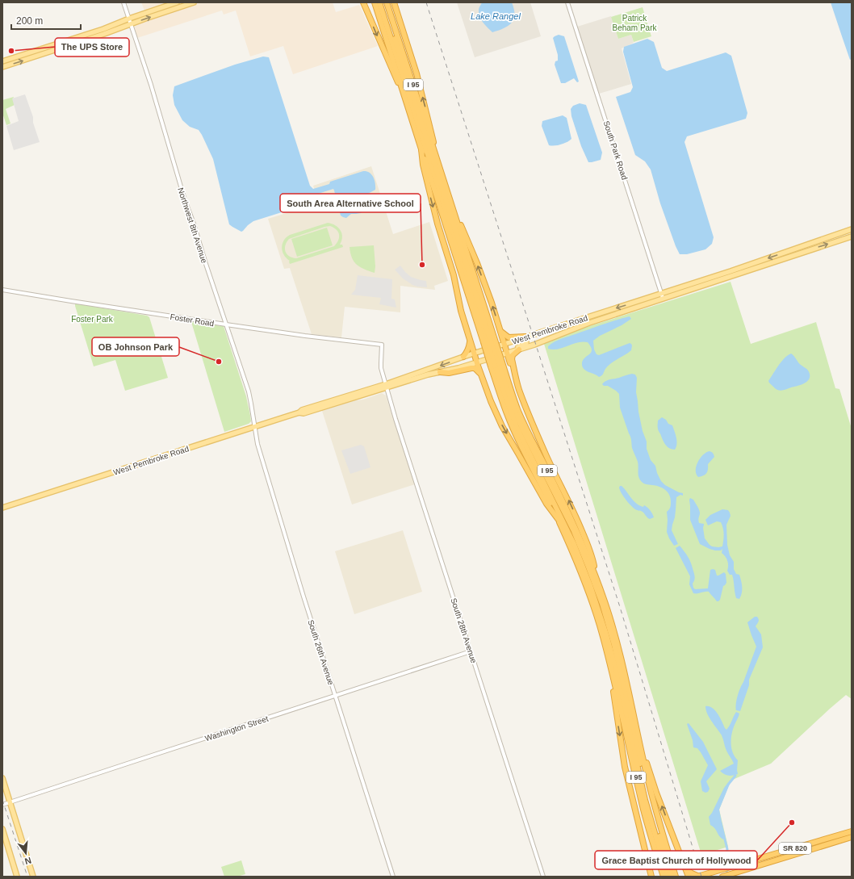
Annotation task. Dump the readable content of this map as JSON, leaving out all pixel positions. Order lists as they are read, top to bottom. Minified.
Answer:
{"streets":{"highway":["I 95","SR 820"],"main road":["West Pembroke Road"],"street":["South Park Road","Northwest 8th Avenue","Foster Road","South 28th Avenue","South 26th Avenue","Washington Street"]},"crossings":[["South Park Road","West Pembroke Road"],["Northwest 8th Avenue","Foster Road"],["Northwest 8th Avenue","West Pembroke Road"],["Northwest 8th Avenue","South 26th Avenue"],["Foster Road","South 28th Avenue"],["West Pembroke Road","South 28th Avenue"],["West Pembroke Road","South 26th Avenue"],["South 28th Avenue","Washington Street"],["South 26th Avenue","Washington Street"]],"water":["Lake Rangel"],"parks":["Patrick Beham Park","Foster Park"],"places":["The UPS Store","South Area Alternative School","OB Johnson Park","Grace Baptist Church of Hollywood"],"scale_bar":"200 m","north":"bottom"}
